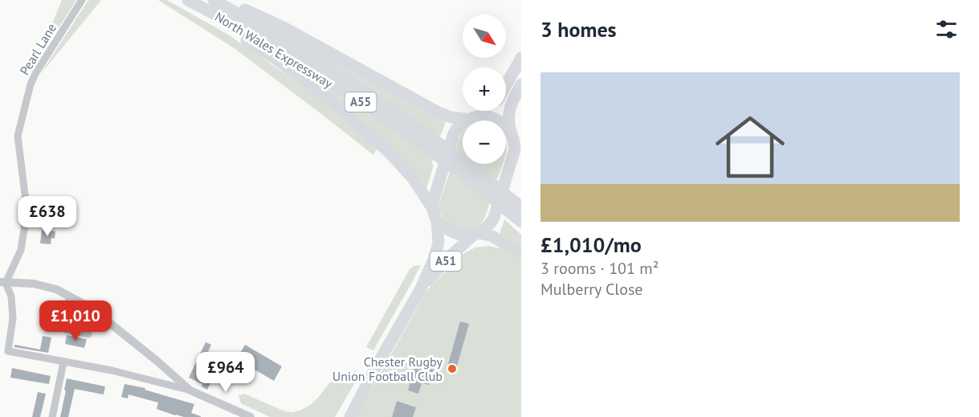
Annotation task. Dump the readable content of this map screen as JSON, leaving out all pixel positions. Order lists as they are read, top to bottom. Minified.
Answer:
{"streets":{"highway":["North Wales Expressway","A55","A51"],"street":["Pearl Lane"]},"places":["Chester Rugby Union Football Club"],"north":"bottom right","page":{"heading":"3 homes","map_buttons":["+","−"],"list":[{"name":"£1,010/mo","note":"3 rooms · 101 m² · Mulberry Close"}],"price":["£638","£1,010","£964"]}}
